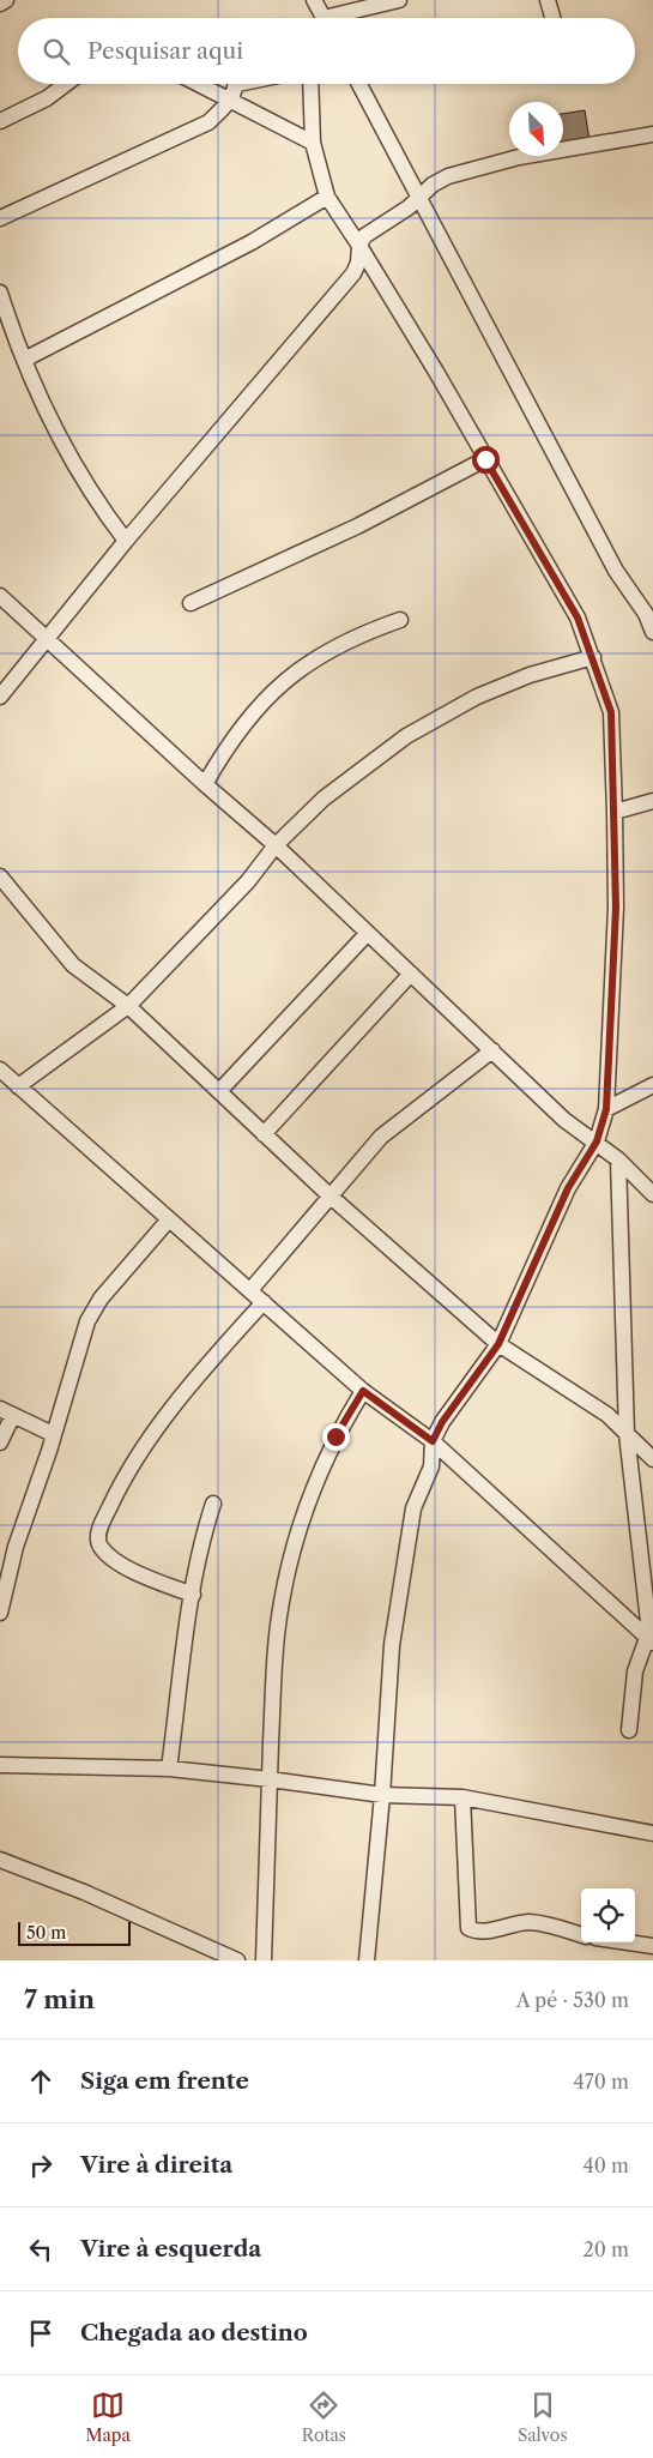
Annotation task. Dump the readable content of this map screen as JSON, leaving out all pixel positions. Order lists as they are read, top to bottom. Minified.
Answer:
{"scale_bar":"50 m","north":"bottom right","page":{"search":"Pesquisar aqui","scale":"50 m","heading":["7 min","A pé · 530 m"],"list":[["Siga em frente","470 m"],["Vire à direita","40 m"],["Vire à esquerda","20 m"],"Chegada ao destino"],"nav":["Mapa","Rotas","Salvos"]}}
